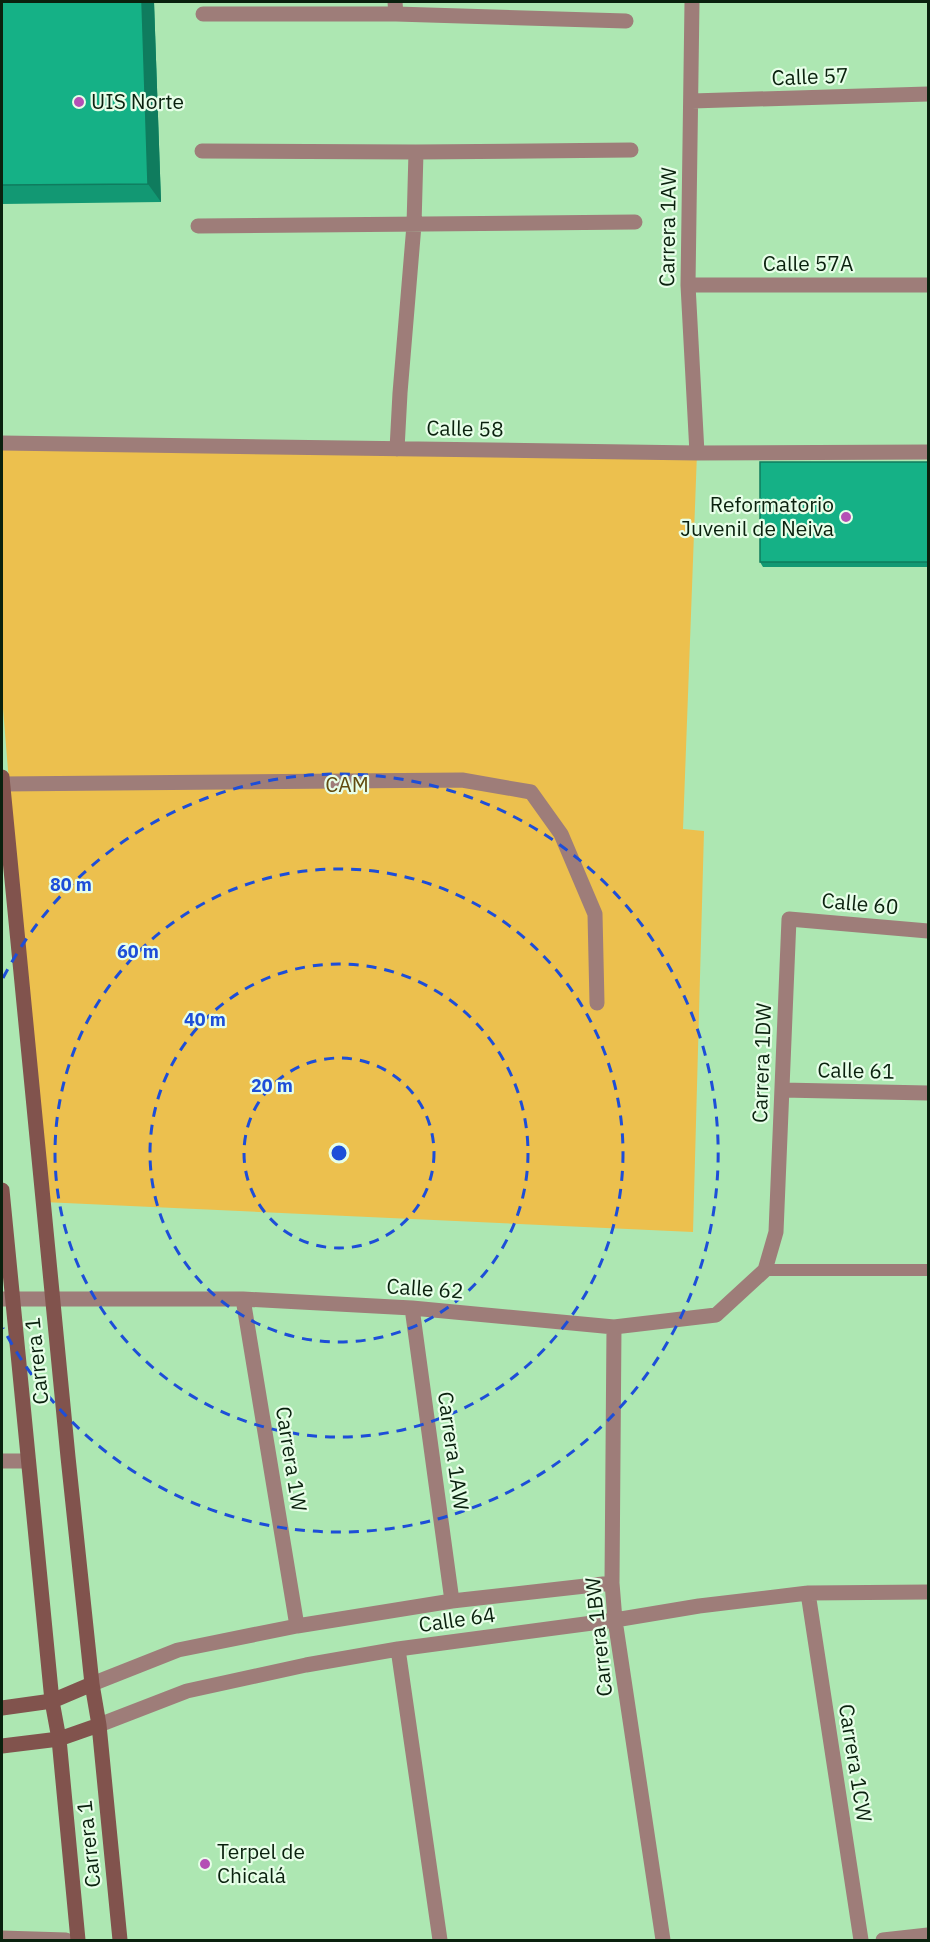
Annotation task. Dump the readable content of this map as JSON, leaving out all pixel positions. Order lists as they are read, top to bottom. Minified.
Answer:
{"streets":{"main road":["Carrera 1","Calle 64"],"street":["Calle 57","Carrera 1AW","Calle 57A","Calle 58","Calle 60","Carrera 1DW","Calle 61","Calle 62","Carrera 1W","Carrera 1BW","Carrera 1CW"]},"crossings":[["Calle 57","Carrera 1AW"],["Carrera 1AW","Calle 57A"],["Carrera 1AW","Calle 58"],["Carrera 1AW","Calle 62"],["Carrera 1AW","Calle 64"],["Calle 60","Carrera 1DW"],["Carrera 1DW","Calle 61"],["Carrera 1DW","Calle 62"],["Calle 62","Carrera 1"],["Calle 62","Carrera 1W"],["Calle 62","Carrera 1BW"],["Carrera 1","Calle 64"],["Carrera 1W","Calle 64"],["Calle 64","Carrera 1BW"],["Calle 64","Carrera 1CW"]],"parks":["CAM"],"places":["UIS Norte","Reformatorio Juvenil de Neiva","Terpel de Chicalá"],"rings":["80 m","60 m","40 m","20 m"]}
